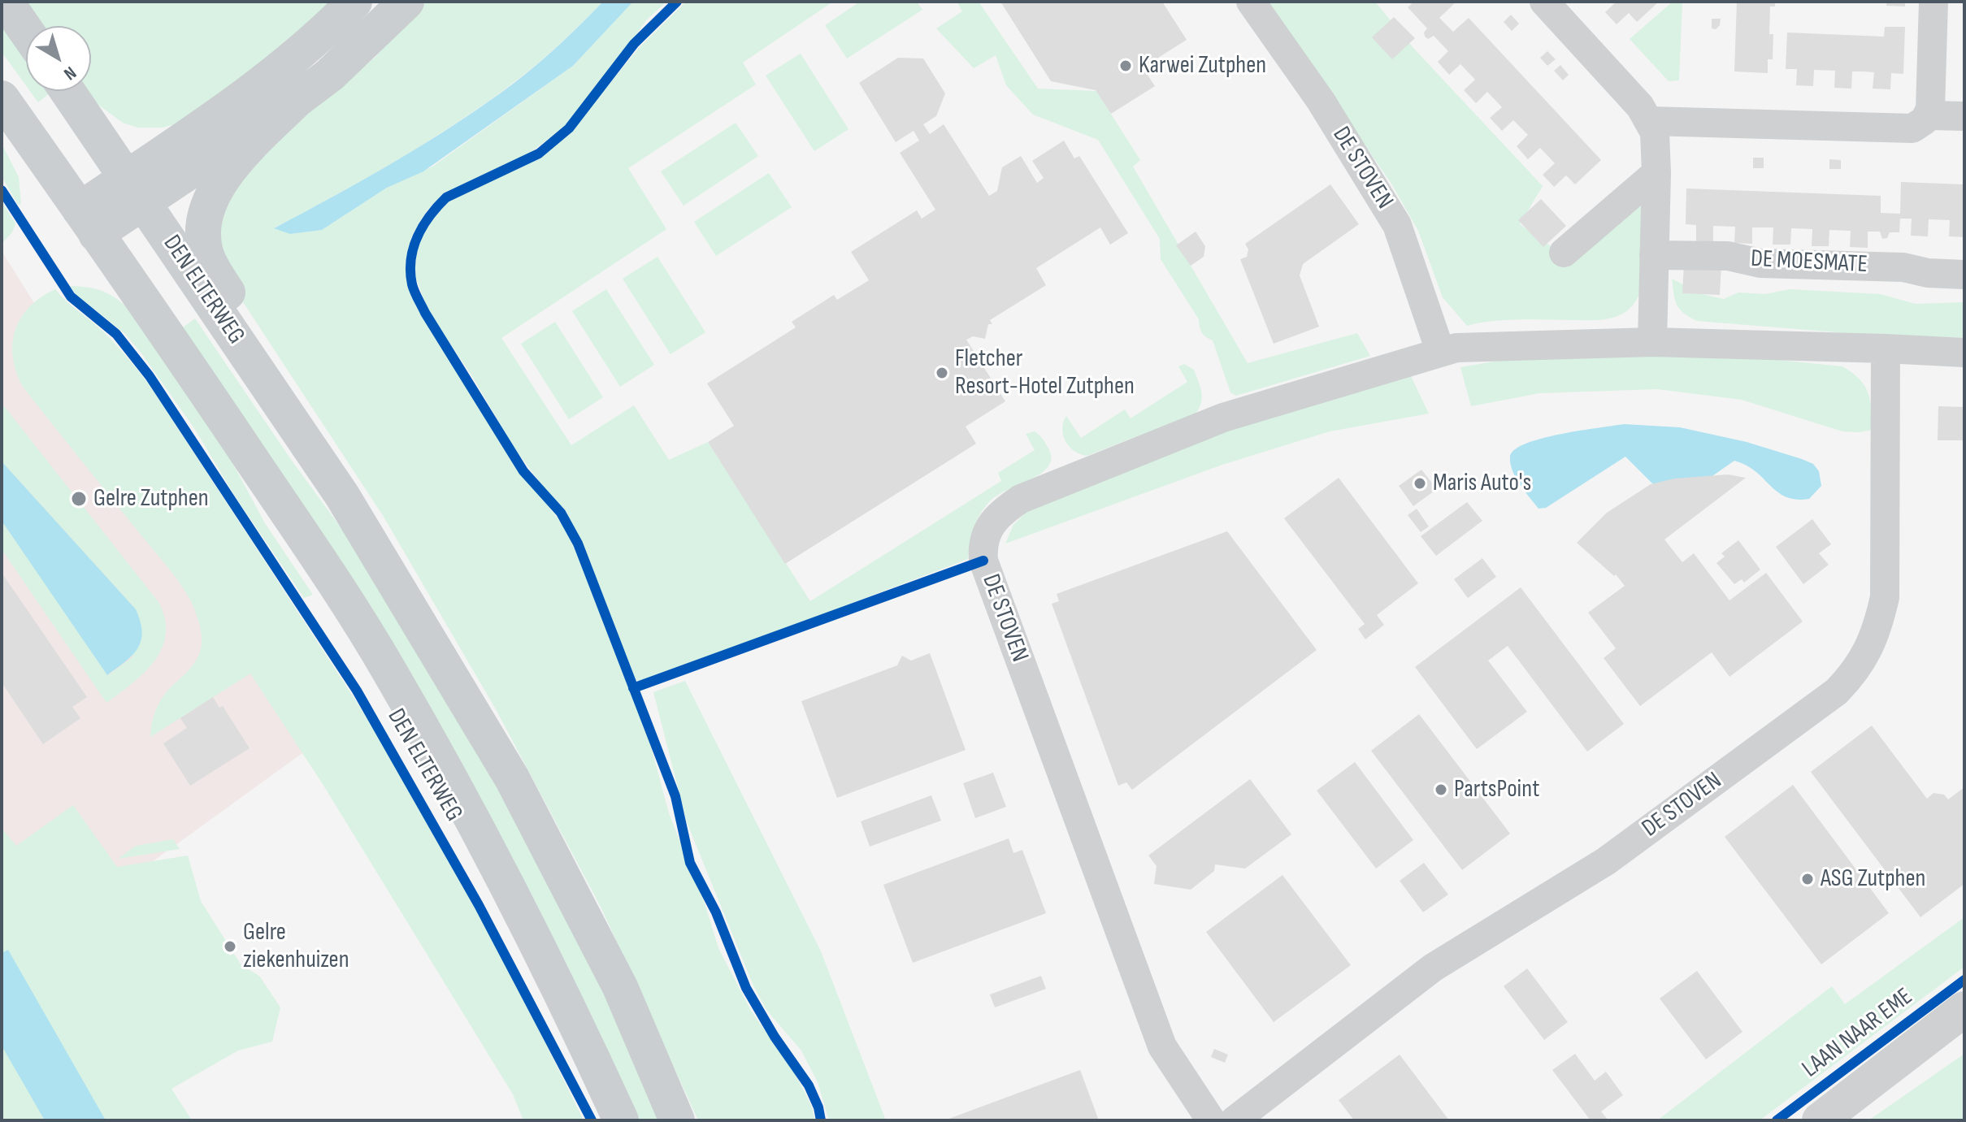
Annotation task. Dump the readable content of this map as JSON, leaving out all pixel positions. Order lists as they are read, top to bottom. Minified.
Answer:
{"streets":{"main road":["DEN ELTERWEG"],"street":["DE STOVEN","DE MOESMATE","LAAN NAAR EME"]},"places":["Karwei Zutphen","Fletcher Resort-Hotel Zutphen","Maris Auto's","Gelre Zutphen","PartsPoint","ASG Zutphen","Gelre ziekenhuizen"],"north":"bottom right"}
